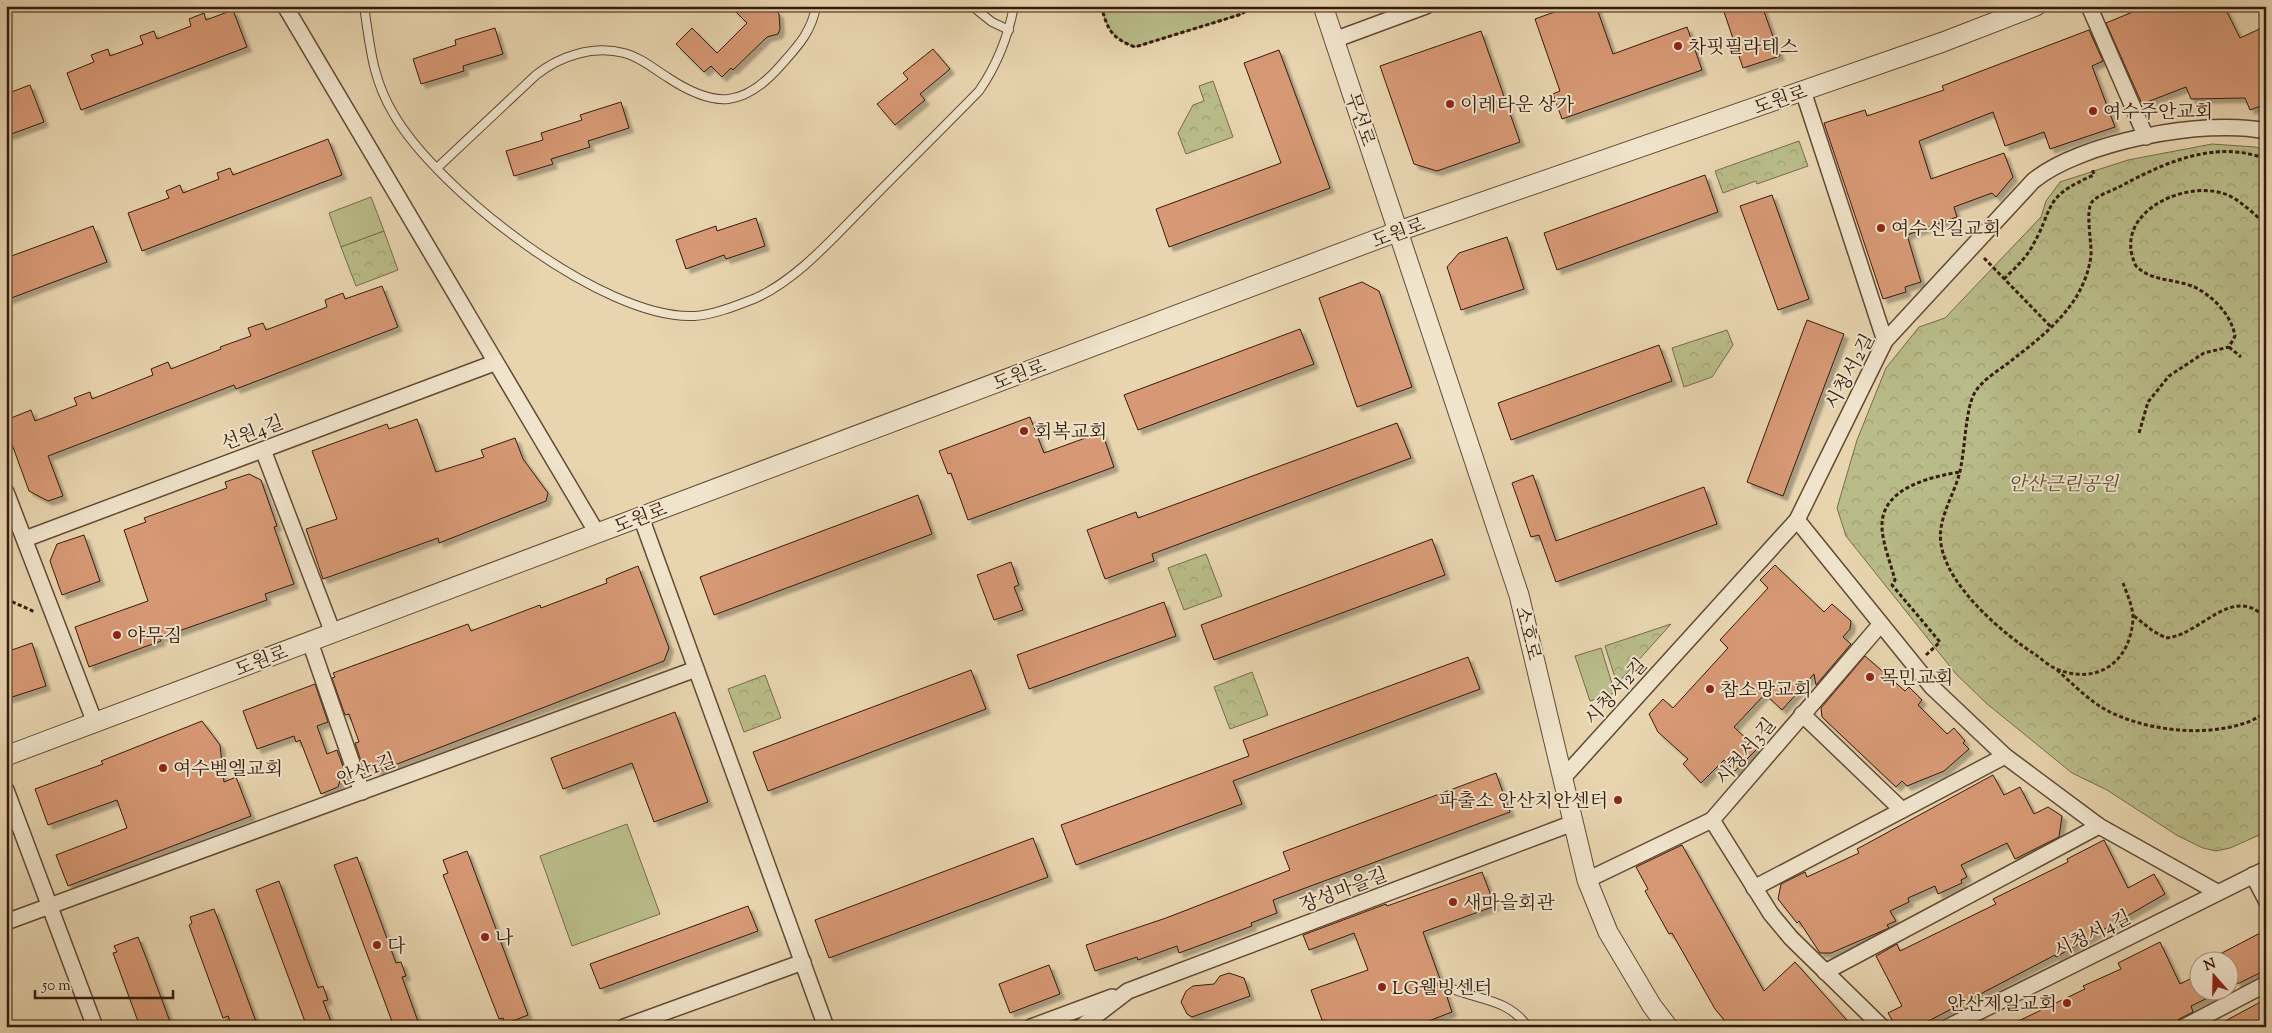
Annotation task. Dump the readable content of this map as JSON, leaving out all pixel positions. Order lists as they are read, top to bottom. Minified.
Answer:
{"streets":{"street":["도원로","무선로","시청서2길","선원4길","소호로","시청서3길","안산1길","장성마을길","시청서4길"]},"crossings":[["도원로","무선로"],["도원로","소호로"],["무선로","소호로"],["시청서2길","소호로"],["소호로","장성마을길"]],"parks":["안산근린공원"],"places":["차핏필라테스","이레타운 상가","여수주안교회","여수신길교회","회복교회","야무짐","목민교회","참소망교회","여수벧엘교회","파출소 안산치안센터","새마을회관","나","다","LG웰빙센터","안산제일교회"],"scale_bar":"50 m","north":"top"}
